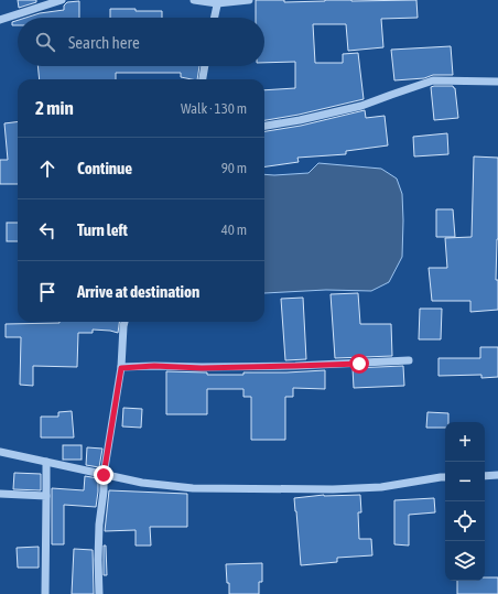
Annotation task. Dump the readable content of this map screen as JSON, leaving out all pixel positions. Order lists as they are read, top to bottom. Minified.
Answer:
{"page":{"search":"Search here","heading":["2 min","Walk · 130 m"],"list":[["Continue","90 m"],["Turn left","40 m"],"Arrive at destination"],"map_buttons":["+","−"]}}
